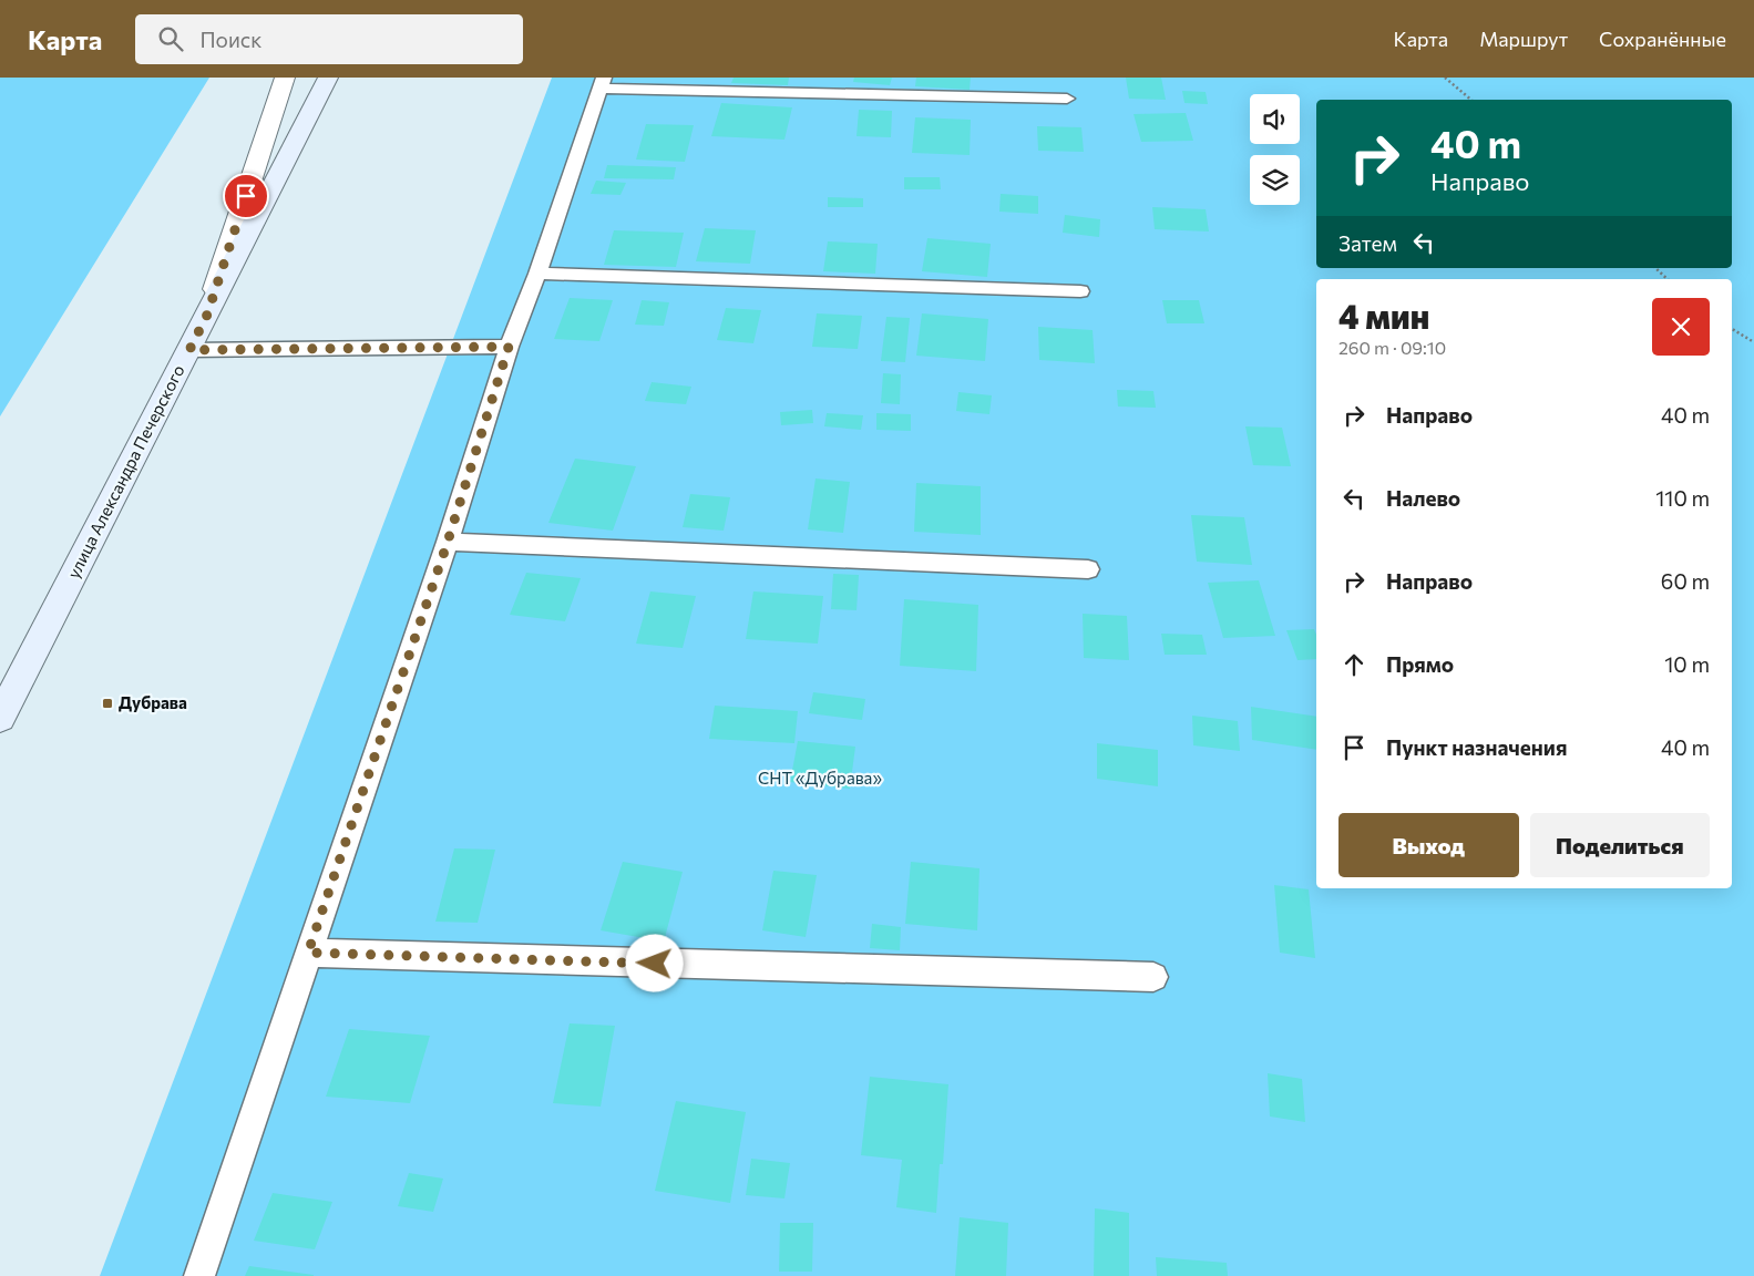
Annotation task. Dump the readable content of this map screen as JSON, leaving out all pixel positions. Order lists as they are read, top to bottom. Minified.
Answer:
{"streets":{"main road":["улица Александра Печерского"]},"parks":["СНТ «Дубрава»"],"places":{"transit":["Дубрава"]},"page":{"header":"Карта","search":"Поиск","nav":["Карта","Маршрут","Сохранённые"],"turn":["40 m","Направо"],"then":"Затем","heading":["4 мин","260 m · 09:10"],"list":[{"name":"Направо","value":"40 m"},{"name":"Налево","value":"110 m"},{"name":"Направо","value":"60 m"},{"name":"Прямо","value":"10 m"},{"name":"Пункт назначения","value":"40 m"}],"buttons":["Выход","Поделиться"]}}
